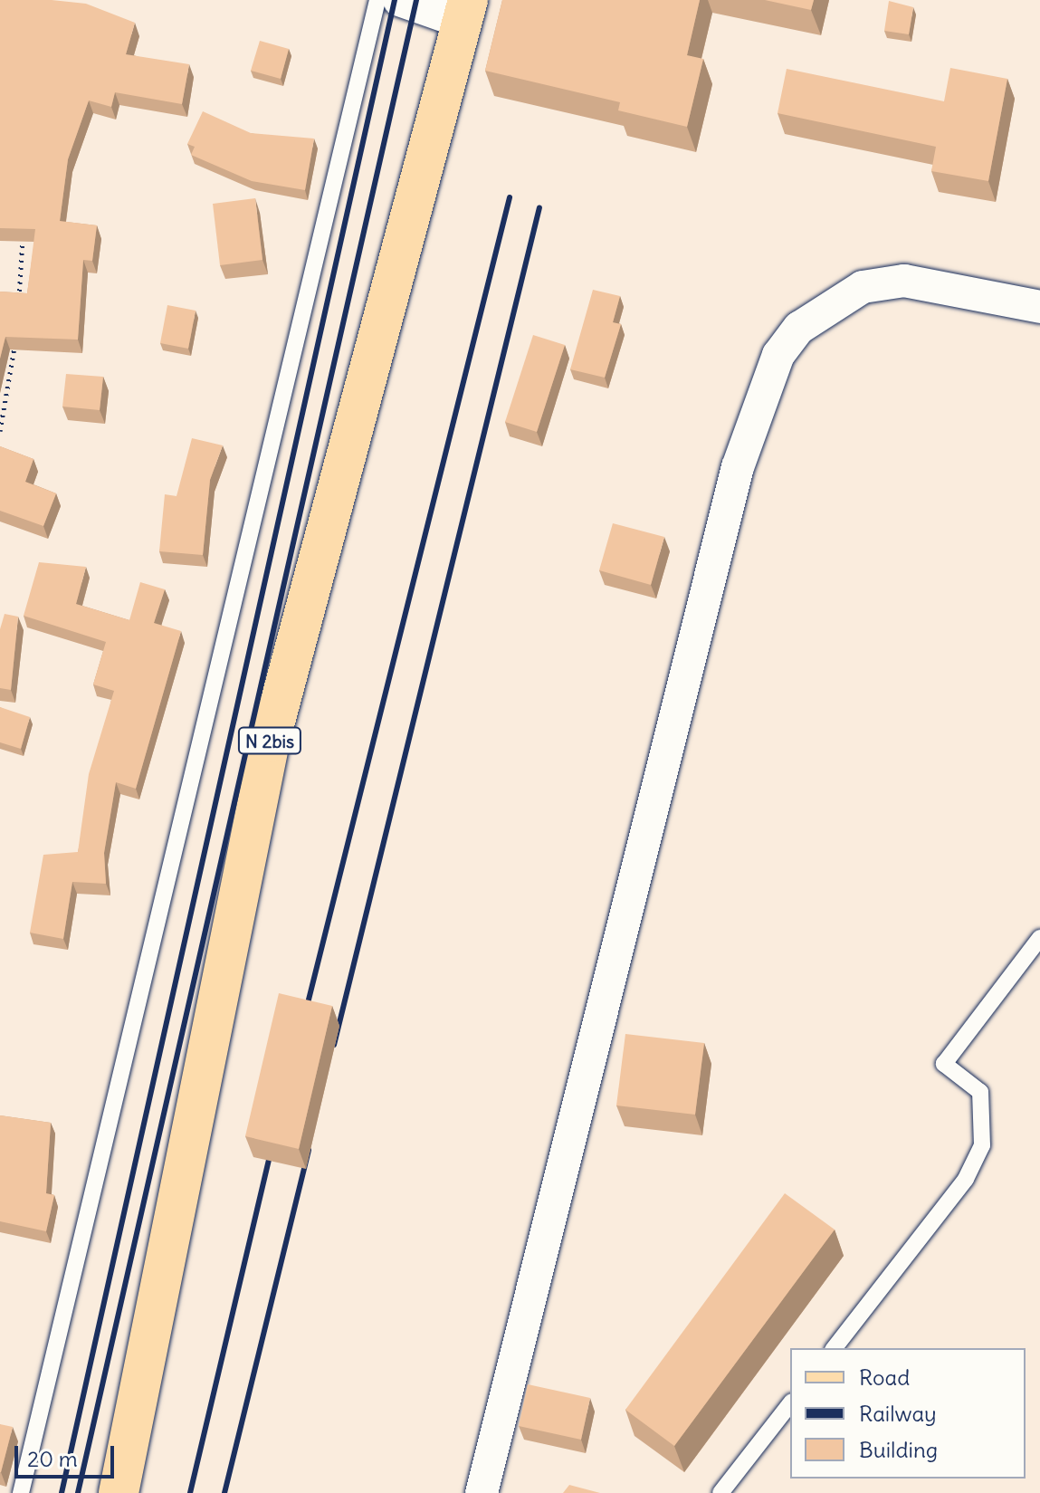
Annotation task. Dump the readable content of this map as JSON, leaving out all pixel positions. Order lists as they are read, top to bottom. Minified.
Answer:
{"streets":{"main road":["N 2bis"]},"legend":["Road","Railway","Building"],"scale_bar":"20 m"}
